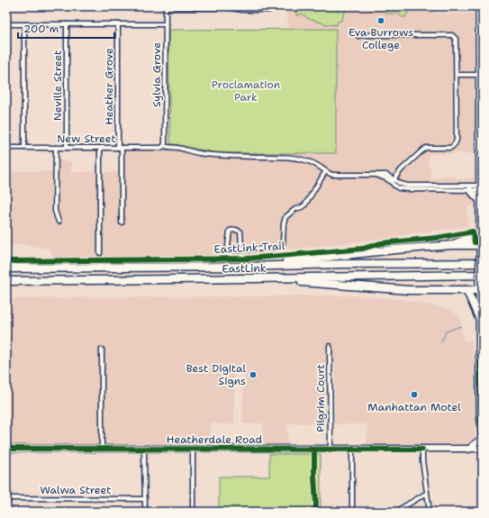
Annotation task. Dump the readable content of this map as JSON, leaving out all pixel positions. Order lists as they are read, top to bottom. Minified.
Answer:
{"streets":{"highway":["EastLink"],"main road":["Heatherdale Road"],"street":["Sylvia Grove","Neville Street","Heather Grove","New Street","Pilgrim Court","Walwa Street"],"cycle path":["EastLink Trail"]},"crossings":[["Sylvia Grove","New Street"],["Neville Street","New Street"],["Heather Grove","New Street"],["Pilgrim Court","Heatherdale Road"]],"parks":["Proclamation Park"],"places":["Eva Burrows College","Best Digital Signs","Manhattan Motel"],"scale_bar":"200 m"}
